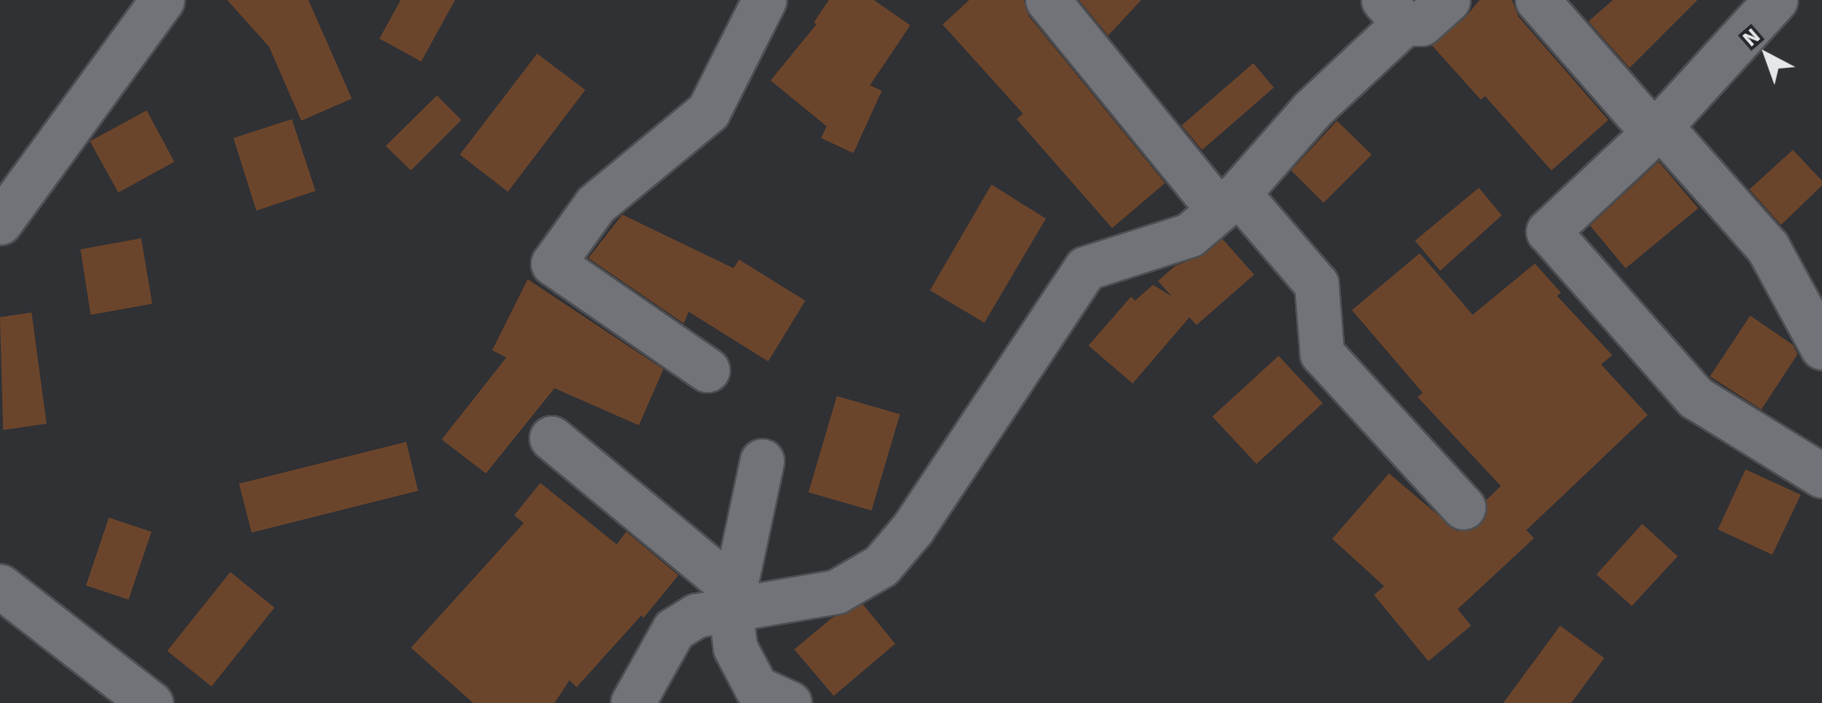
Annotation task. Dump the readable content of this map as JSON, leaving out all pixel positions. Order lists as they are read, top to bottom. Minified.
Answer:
{"north":"top left"}
